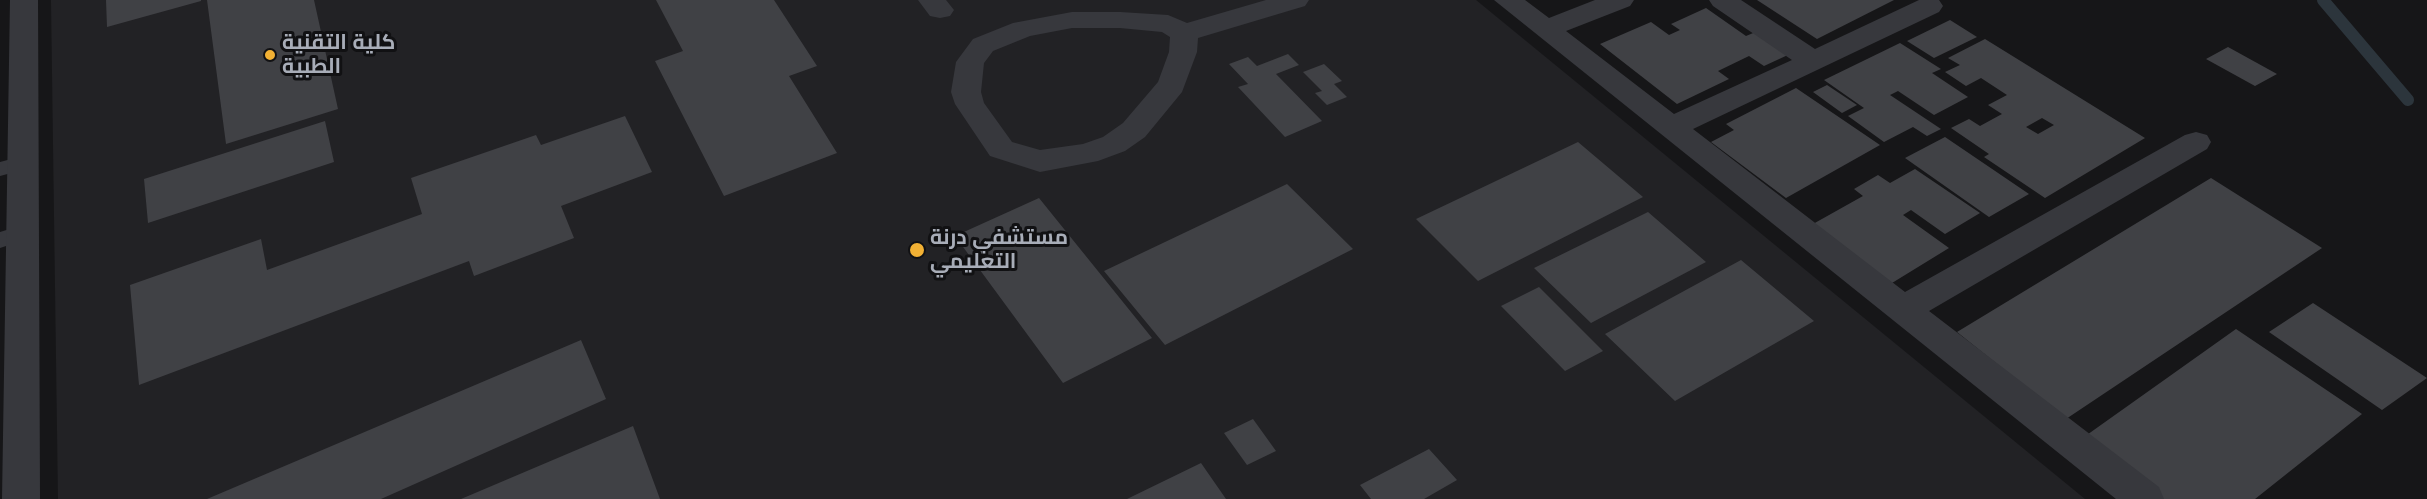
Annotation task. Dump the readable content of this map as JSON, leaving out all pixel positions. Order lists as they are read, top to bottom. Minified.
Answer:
{"places":["كلية التقنية الطبية","مستشفي درنة التعليمي"]}
